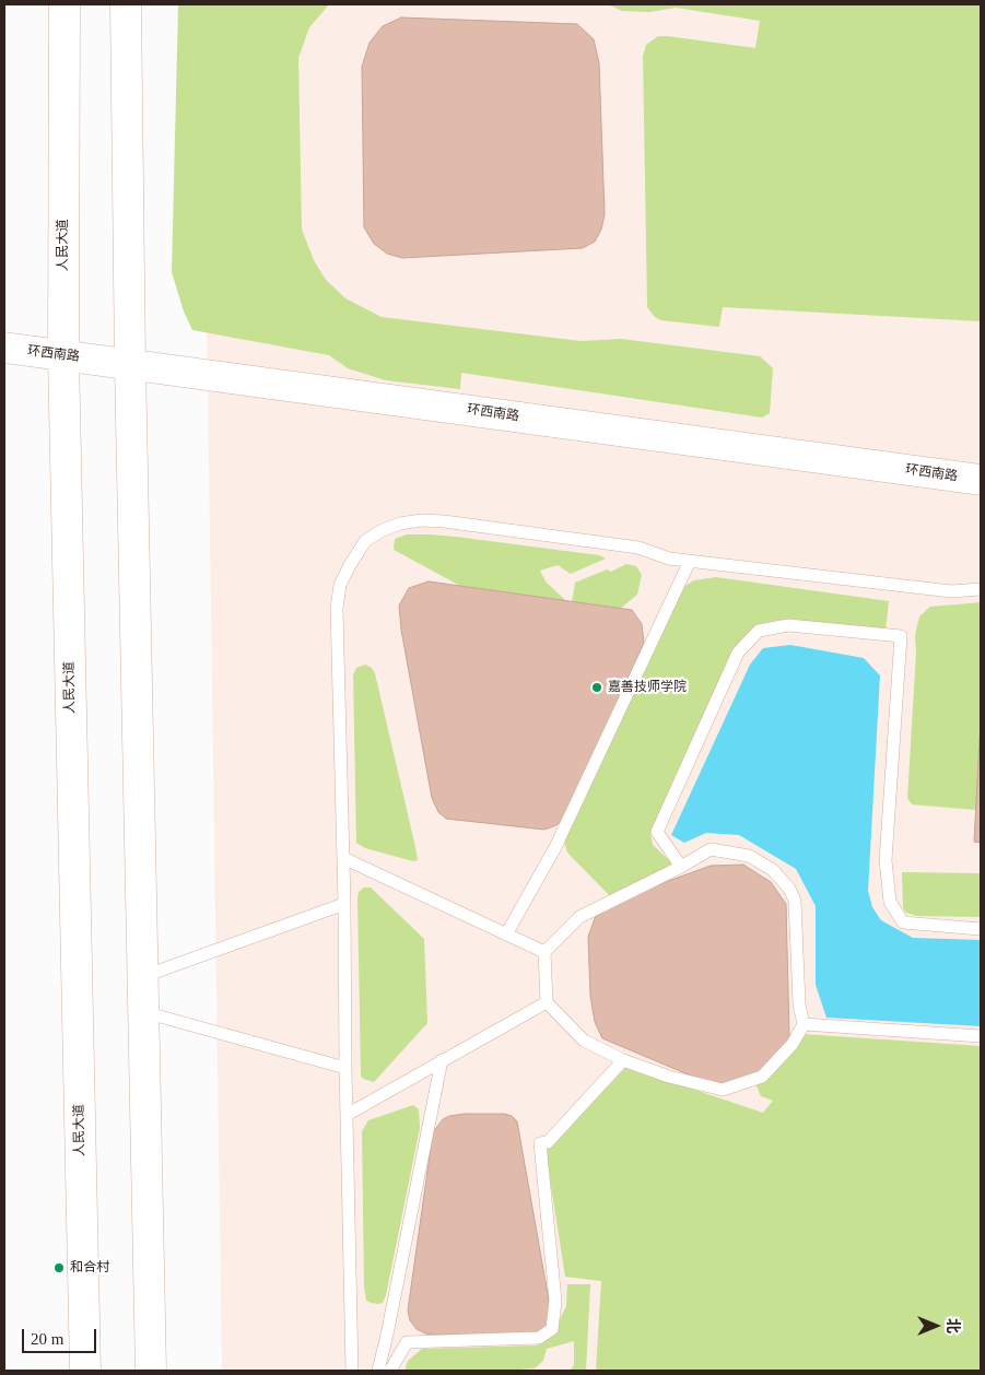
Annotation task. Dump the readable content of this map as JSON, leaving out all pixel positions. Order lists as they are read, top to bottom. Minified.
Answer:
{"streets":{"main road":["人民大道","环西南路"]},"crossings":[["人民大道","环西南路"]],"places":["嘉善技师学院","和合村"],"scale_bar":"20 m","north":"right"}
